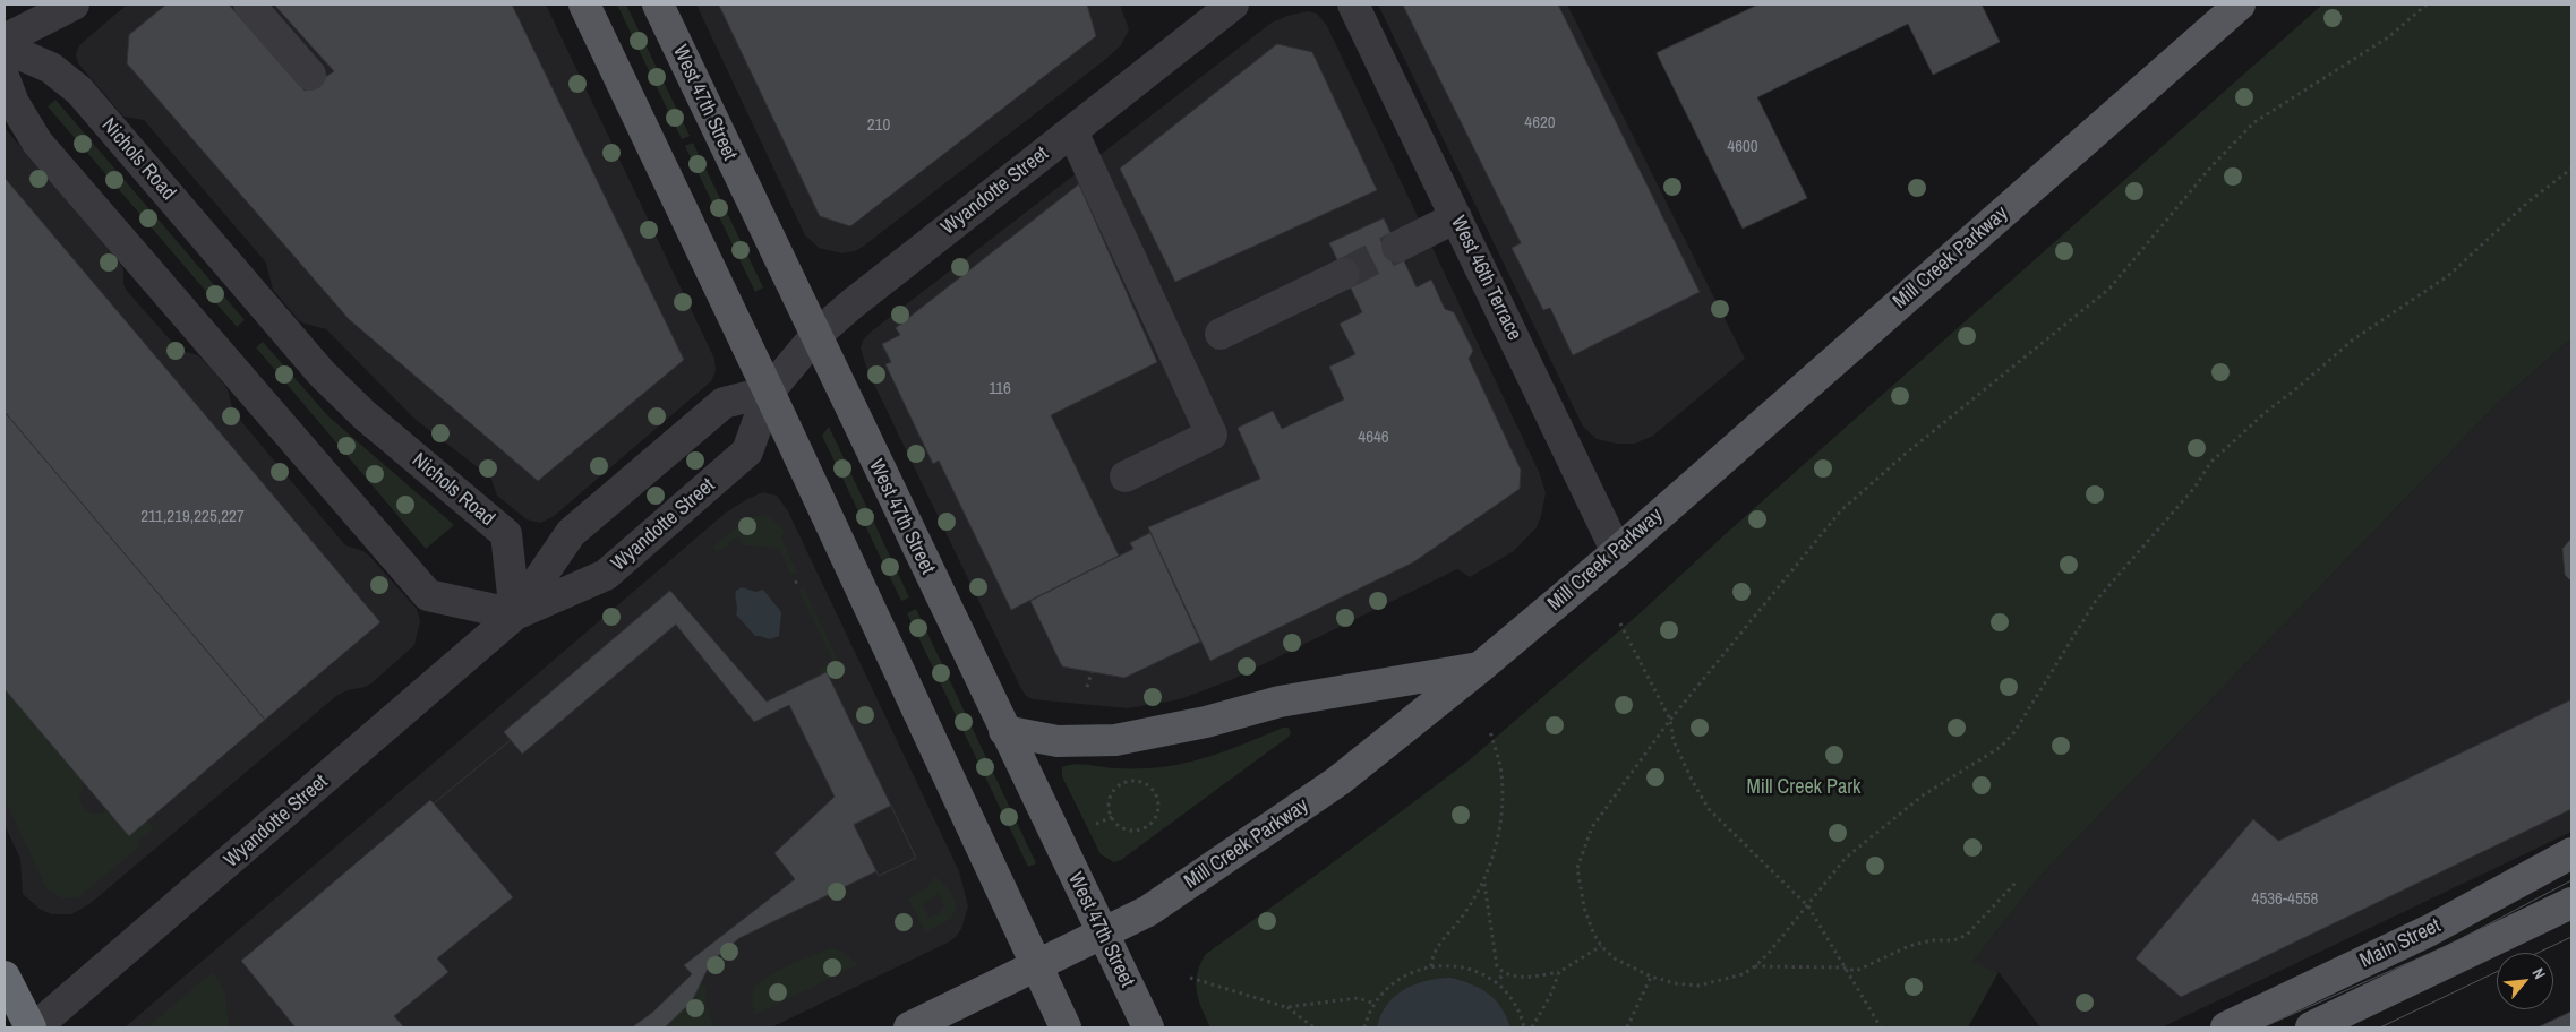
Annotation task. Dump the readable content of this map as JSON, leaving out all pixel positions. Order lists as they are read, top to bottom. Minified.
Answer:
{"streets":{"main road":["West 47th Street","Mill Creek Parkway","Main Street"],"street":["Nichols Road","Wyandotte Street","West 46th Terrace"]},"crossings":[["West 47th Street","Wyandotte Street"],["West 47th Street","Mill Creek Parkway"],["Nichols Road","Wyandotte Street"],["Mill Creek Parkway","West 46th Terrace"]],"parks":["Mill Creek Park"],"house_numbers":["4620","210","4600","116","4646","211,219,225,227","4536-4558"],"north":"top right"}
